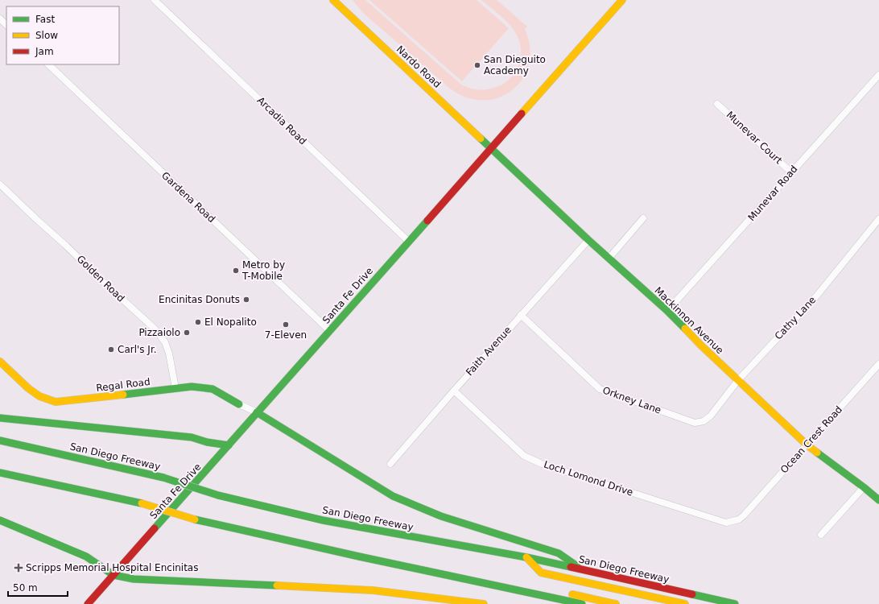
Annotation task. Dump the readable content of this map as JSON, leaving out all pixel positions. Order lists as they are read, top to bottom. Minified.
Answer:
{"streets":{"main road":["Nardo Road","Santa Fe Drive","Mackinnon Avenue","Regal Road","San Diego Freeway"],"street":["Arcadia Road","Munevar Court","Munevar Road","Gardena Road","Golden Road","Cathy Lane","Faith Avenue","Orkney Lane","Ocean Crest Road","Loch Lomond Drive"]},"crossings":[["Nardo Road","Santa Fe Drive"],["Nardo Road","Mackinnon Avenue"],["Arcadia Road","Santa Fe Drive"],["Munevar Court","Munevar Road"],["Munevar Road","Mackinnon Avenue"],["Gardena Road","Santa Fe Drive"],["Golden Road","Regal Road"],["Santa Fe Drive","Mackinnon Avenue"],["Santa Fe Drive","Regal Road"],["Cathy Lane","Mackinnon Avenue"],["Cathy Lane","Orkney Lane"],["Mackinnon Avenue","Faith Avenue"],["Mackinnon Avenue","Ocean Crest Road"],["Faith Avenue","Orkney Lane"],["Faith Avenue","Loch Lomond Drive"],["Ocean Crest Road","Loch Lomond Drive"]],"places":{"other":["San Dieguito Academy","Metro by T-Mobile","Encinitas Donuts","El Nopalito","7-Eleven","Pizzaiolo","Carl's Jr."],"health":["Scripps Memorial Hospital Encinitas"]},"legend":["Fast","Slow","Jam"],"scale_bar":"50 m"}
